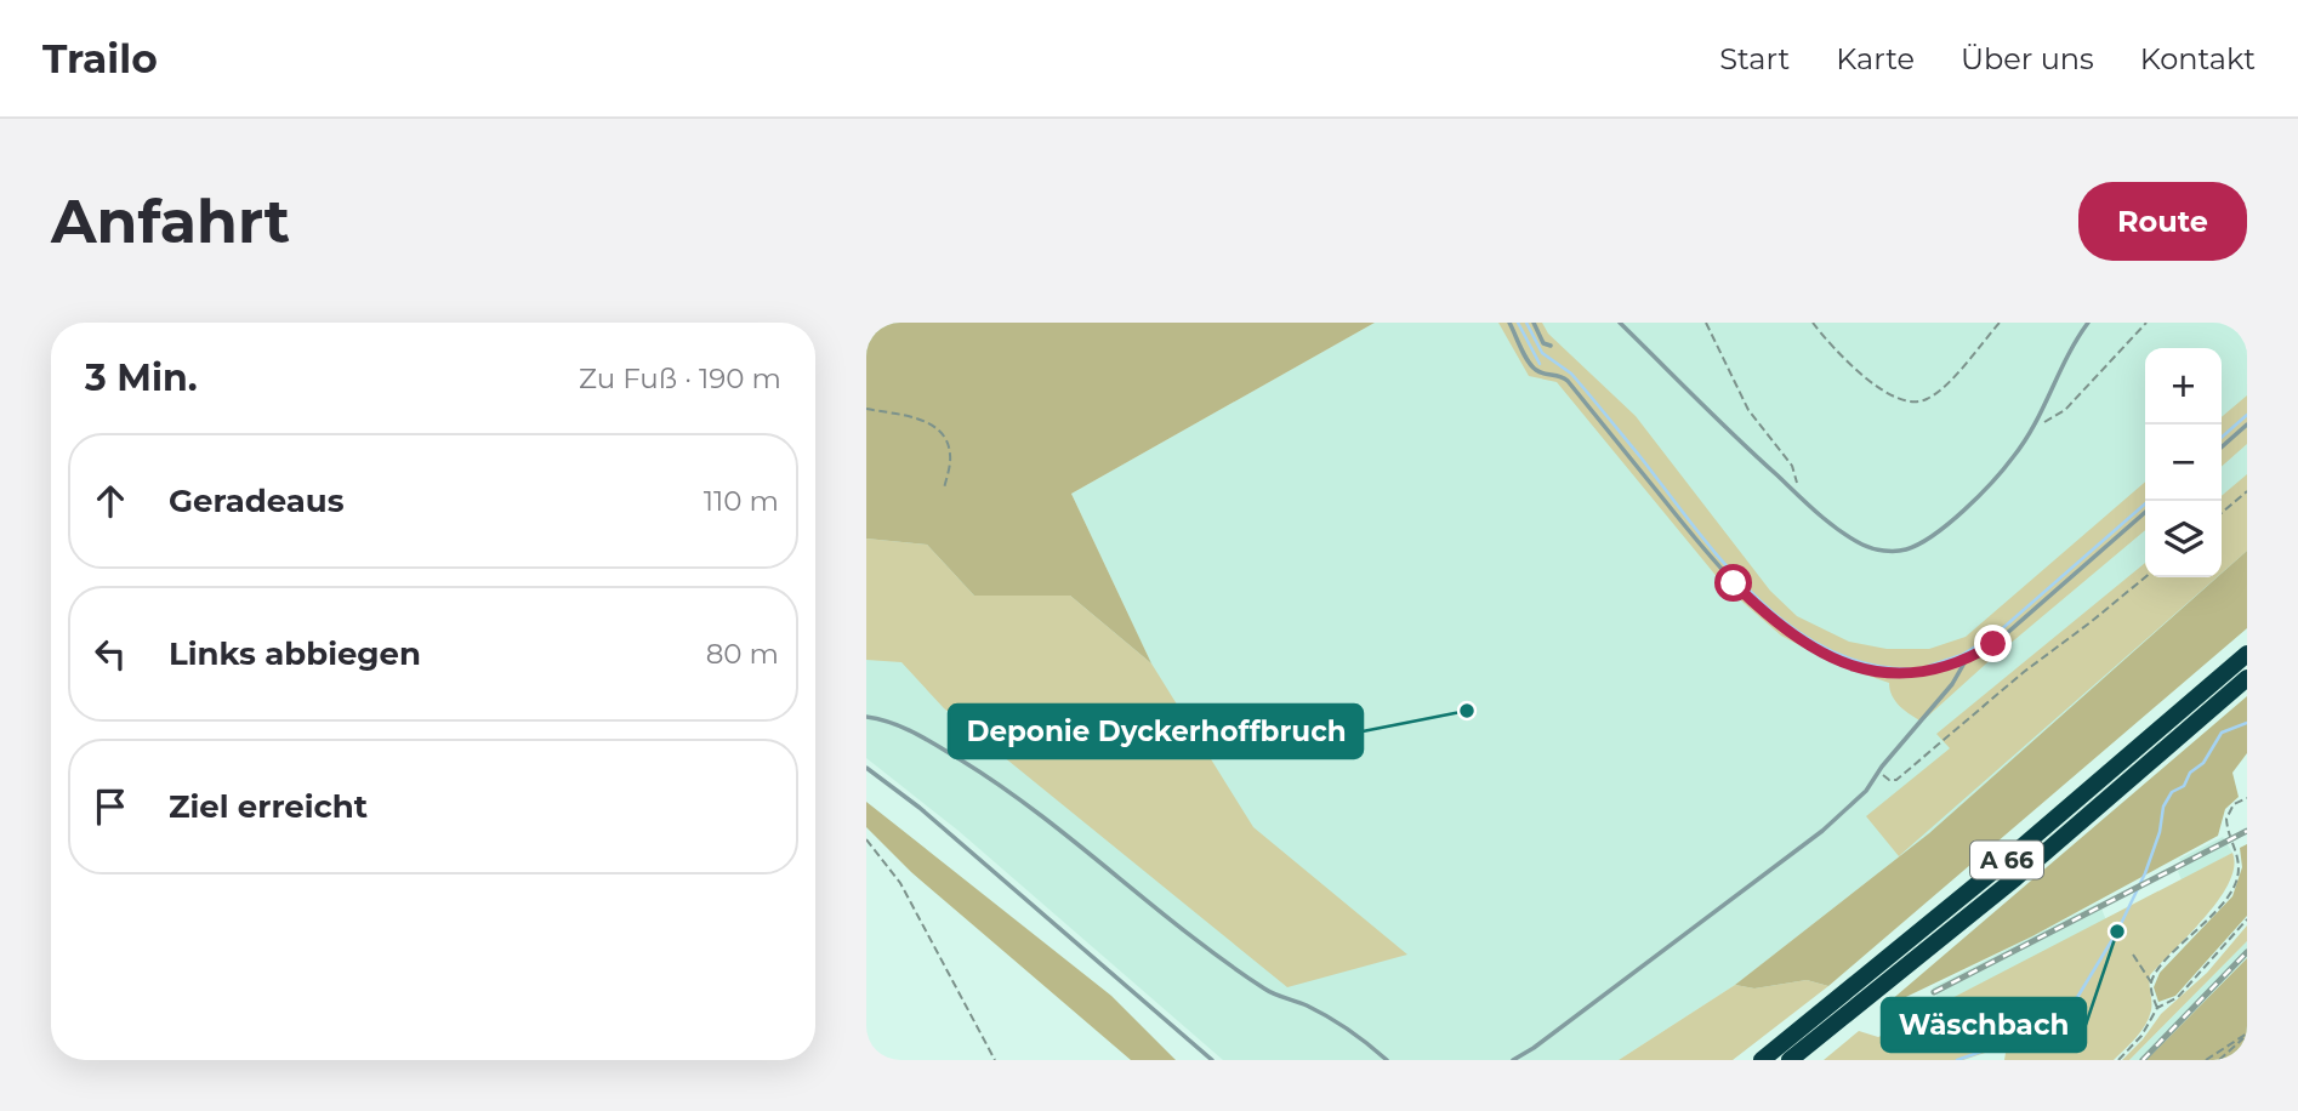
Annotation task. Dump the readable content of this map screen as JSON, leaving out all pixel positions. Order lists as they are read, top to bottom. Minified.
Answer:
{"streets":{"highway":["A 66"]},"places":["Deponie Dyckerhoffbruch","Wäschbach"],"page":{"header":"Trailo","nav":["Start","Karte","Über uns","Kontakt"],"buttons":"Route","title":"Anfahrt","heading":["3 Min.","Zu Fuß · 190 m"],"map_buttons":["+","−"],"list":[["Geradeaus","110 m"],["Links abbiegen","80 m"],"Ziel erreicht"]}}
